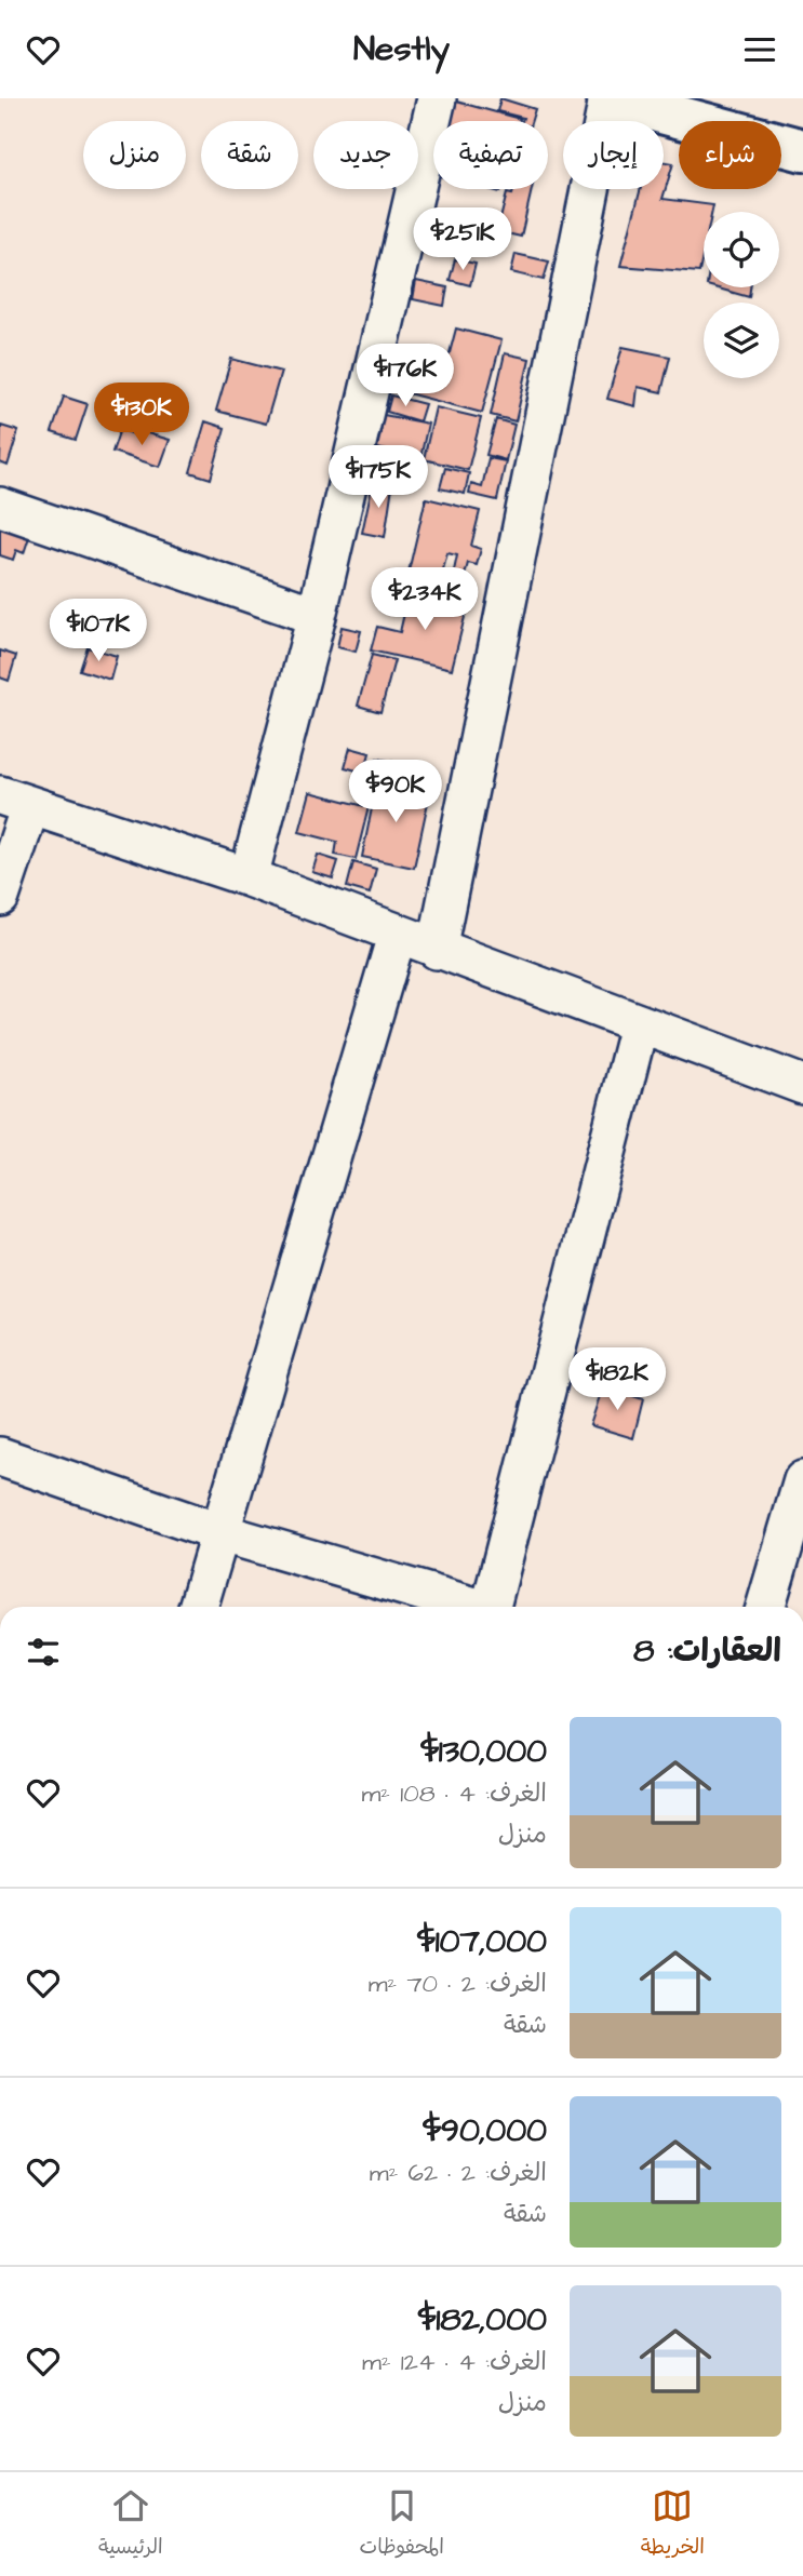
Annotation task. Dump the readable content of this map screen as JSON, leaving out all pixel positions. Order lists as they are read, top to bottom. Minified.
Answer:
{"page":{"header":"Nestly","chip":["شراء","إيجار","تصفية","جديد","شقة","منزل"],"price":["$251K","$176K","$130K","$175K","$234K","$107K","$90K","$182K"],"heading":"العقارات: 8","list":[{"name":"$130,000","note":"الغرف: 4 · 108 m² · منزل"},{"name":"$107,000","note":"الغرف: 2 · 70 m² · شقة"},{"name":"$90,000","note":"الغرف: 2 · 62 m² · شقة"},{"name":"$182,000","note":"الغرف: 4 · 124 m² · منزل"}],"tabs":["الخريطة","المحفوظات","الرئيسية"]}}
